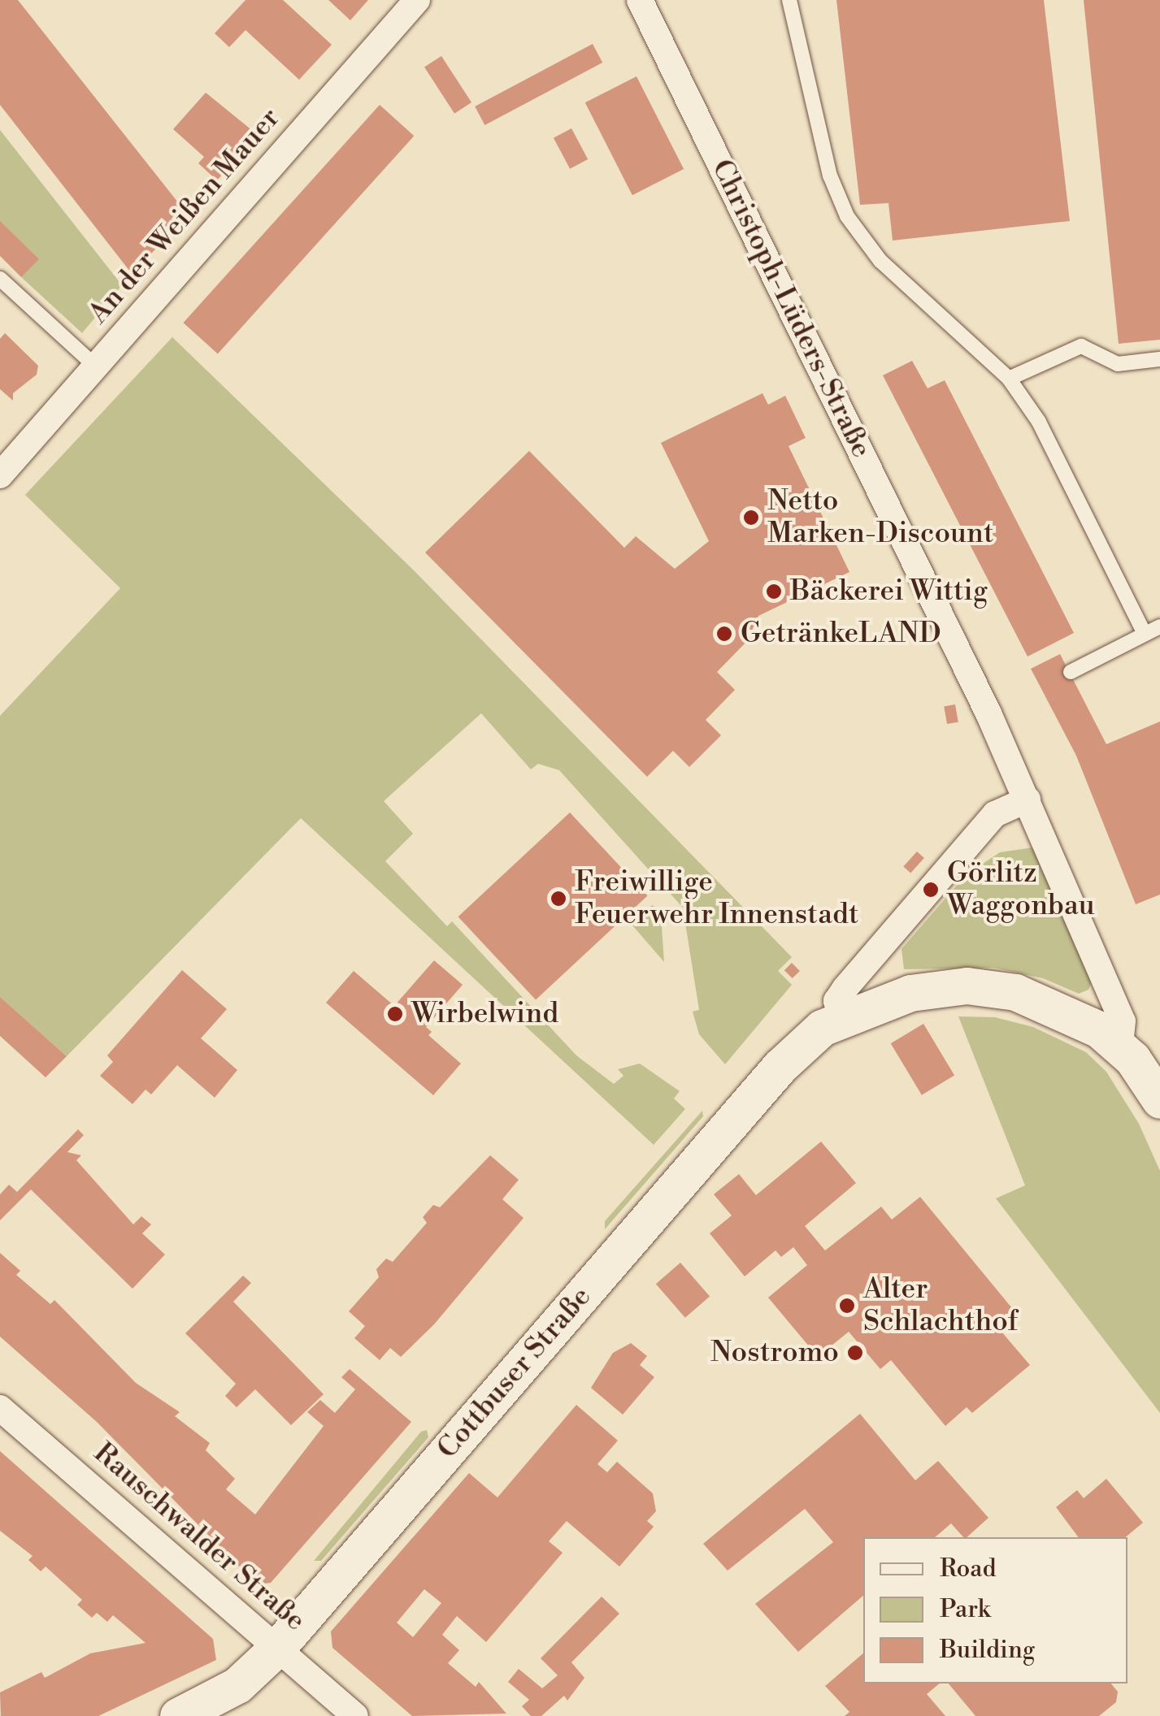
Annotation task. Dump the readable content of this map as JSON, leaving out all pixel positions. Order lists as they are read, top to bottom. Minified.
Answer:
{"streets":{"street":["An der Weißen Mauer","Christoph-Lüders-Straße","Cottbuser Straße","Rauschwalder Straße"]},"crossings":[["Christoph-Lüders-Straße","Cottbuser Straße"],["Cottbuser Straße","Rauschwalder Straße"]],"places":["Netto Marken-Discount","Bäckerei Wittig","GetränkeLAND","Görlitz Waggonbau","Freiwillige Feuerwehr Innenstadt","Wirbelwind","Alter Schlachthof","Nostromo"],"legend":["Road","Park","Building"]}
